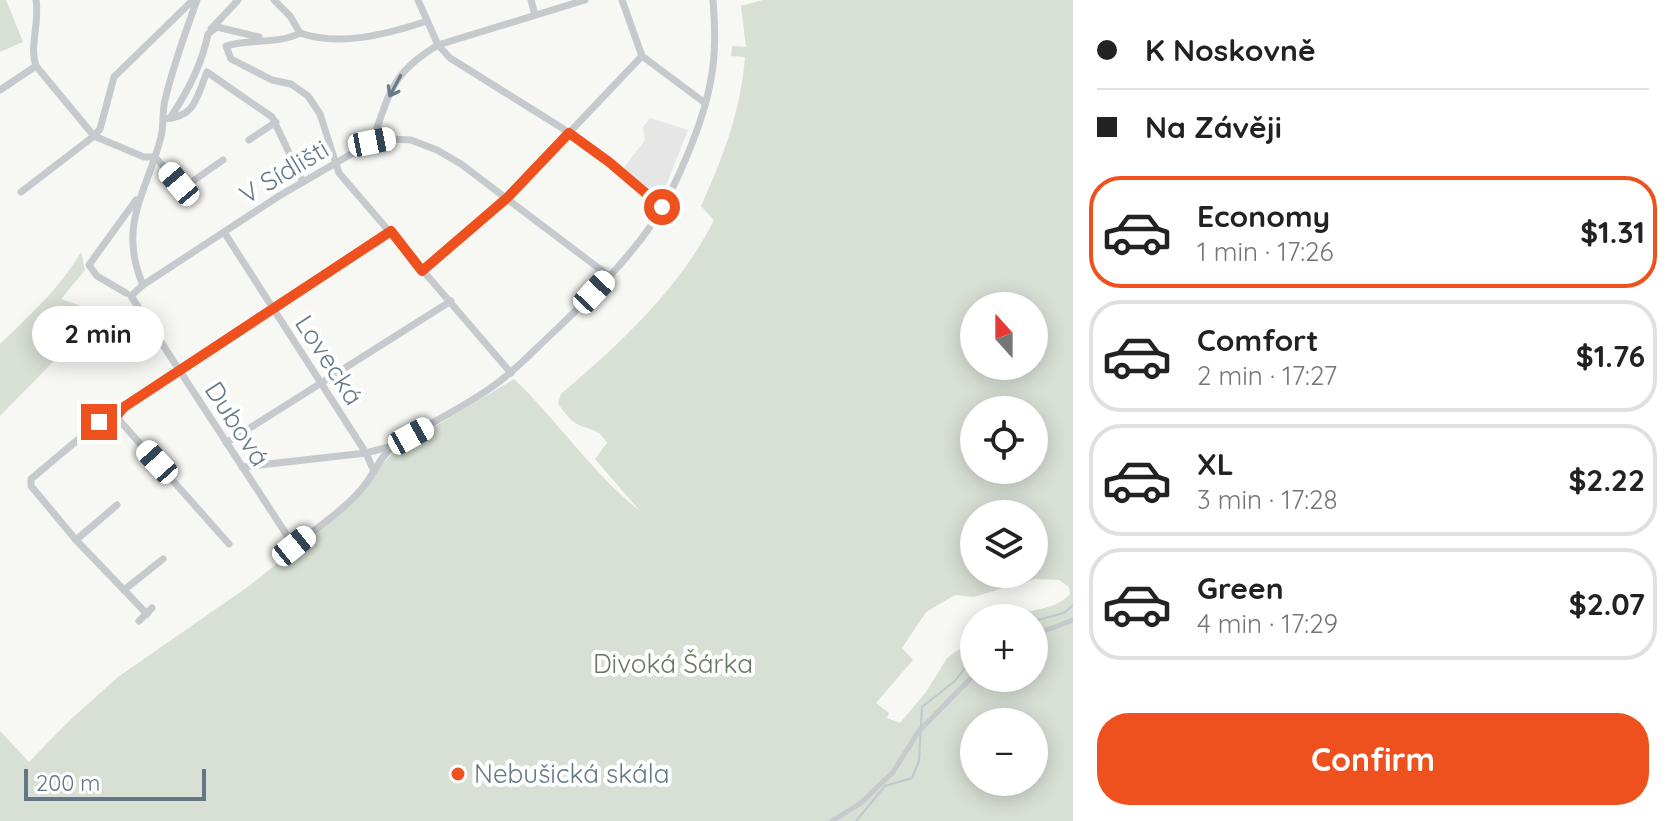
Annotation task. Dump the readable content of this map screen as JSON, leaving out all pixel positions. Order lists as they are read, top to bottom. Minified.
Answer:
{"streets":{"street":["V Sídlišti","Lovecká","Dubová"]},"crossings":[["V Sídlišti","Lovecká"],["V Sídlišti","Dubová"],["Lovecká","Dubová"]],"parks":["Divoká Šárka"],"places":["Nebušická skála"],"scale_bar":"200 m","north":"top","page":{"banner":["K Noskovně","Na Závěji"],"list":[{"name":"Economy","note":"1 min · 17:26","value":"$1.31"},{"name":"Comfort","note":"2 min · 17:27","value":"$1.76"},{"name":"XL","note":"3 min · 17:28","value":"$2.22"},{"name":"Green","note":"4 min · 17:29","value":"$2.07"}],"map_buttons":["+","−"],"bubble":"2 min","buttons":"Confirm","scale":"200 m"}}
